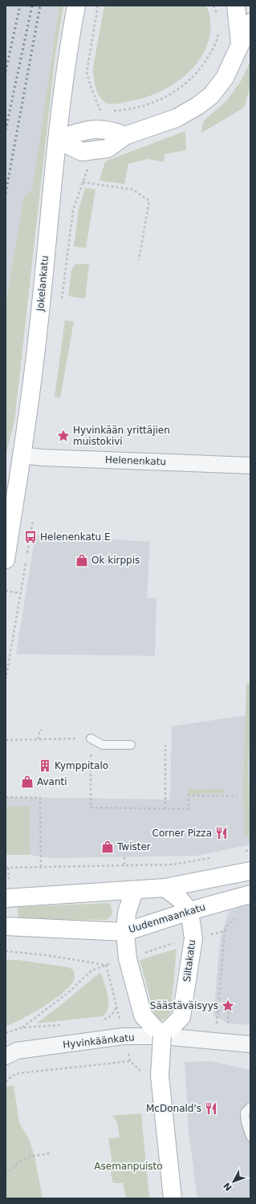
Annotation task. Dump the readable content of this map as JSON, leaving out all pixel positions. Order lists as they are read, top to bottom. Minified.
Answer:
{"streets":{"street":["Jokelankatu","Helenenkatu","Uudenmaankatu","Siltakatu","Hyvinkäänkatu"]},"crossings":[["Jokelankatu","Helenenkatu"],["Uudenmaankatu","Siltakatu"],["Siltakatu","Hyvinkäänkatu"]],"parks":["Asemanpuisto"],"places":{"place":["Hyvinkään yrittäjien muistokivi","Säästäväisyys"],"bus stop":["Helenenkatu E"],"shop":["Ok kirppis","Avanti","Twister"],"building":["Kymppitalo"],"restaurant":["Corner Pizza","McDonald's"]},"north":"bottom left"}
